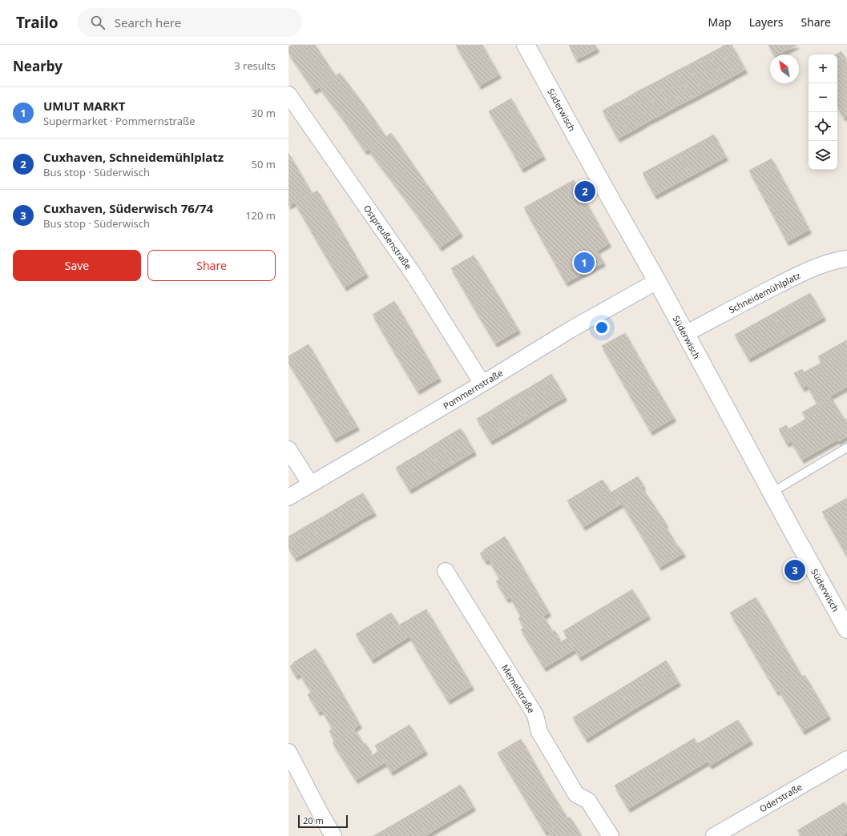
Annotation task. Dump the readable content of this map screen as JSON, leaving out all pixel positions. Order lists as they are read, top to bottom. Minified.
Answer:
{"streets":{"street":["Süderwisch","Ostpreußenstraße","Schneidemühlplatz","Pommernstraße","Memelstraße","Oderstraße"]},"crossings":[["Süderwisch","Schneidemühlplatz"],["Süderwisch","Pommernstraße"],["Ostpreußenstraße","Pommernstraße"]],"scale_bar":"20 m","north":"top left","page":{"header":"Trailo","search":"Search here","nav":["Map","Layers","Share"],"heading":["Nearby","3 results"],"map_buttons":["+","−"],"list":[{"mark":"1","name":"UMUT MARKT","note":"Supermarket · Pommernstraße","value":"30 m"},{"mark":"2","name":"Cuxhaven, Schneidemühlplatz","note":"Bus stop · Süderwisch","value":"50 m"},{"mark":"3","name":"Cuxhaven, Süderwisch 76/74","note":"Bus stop · Süderwisch","value":"120 m"}],"pins":["2","1","3"],"buttons":["Save","Share"],"scale":"20 m"}}
